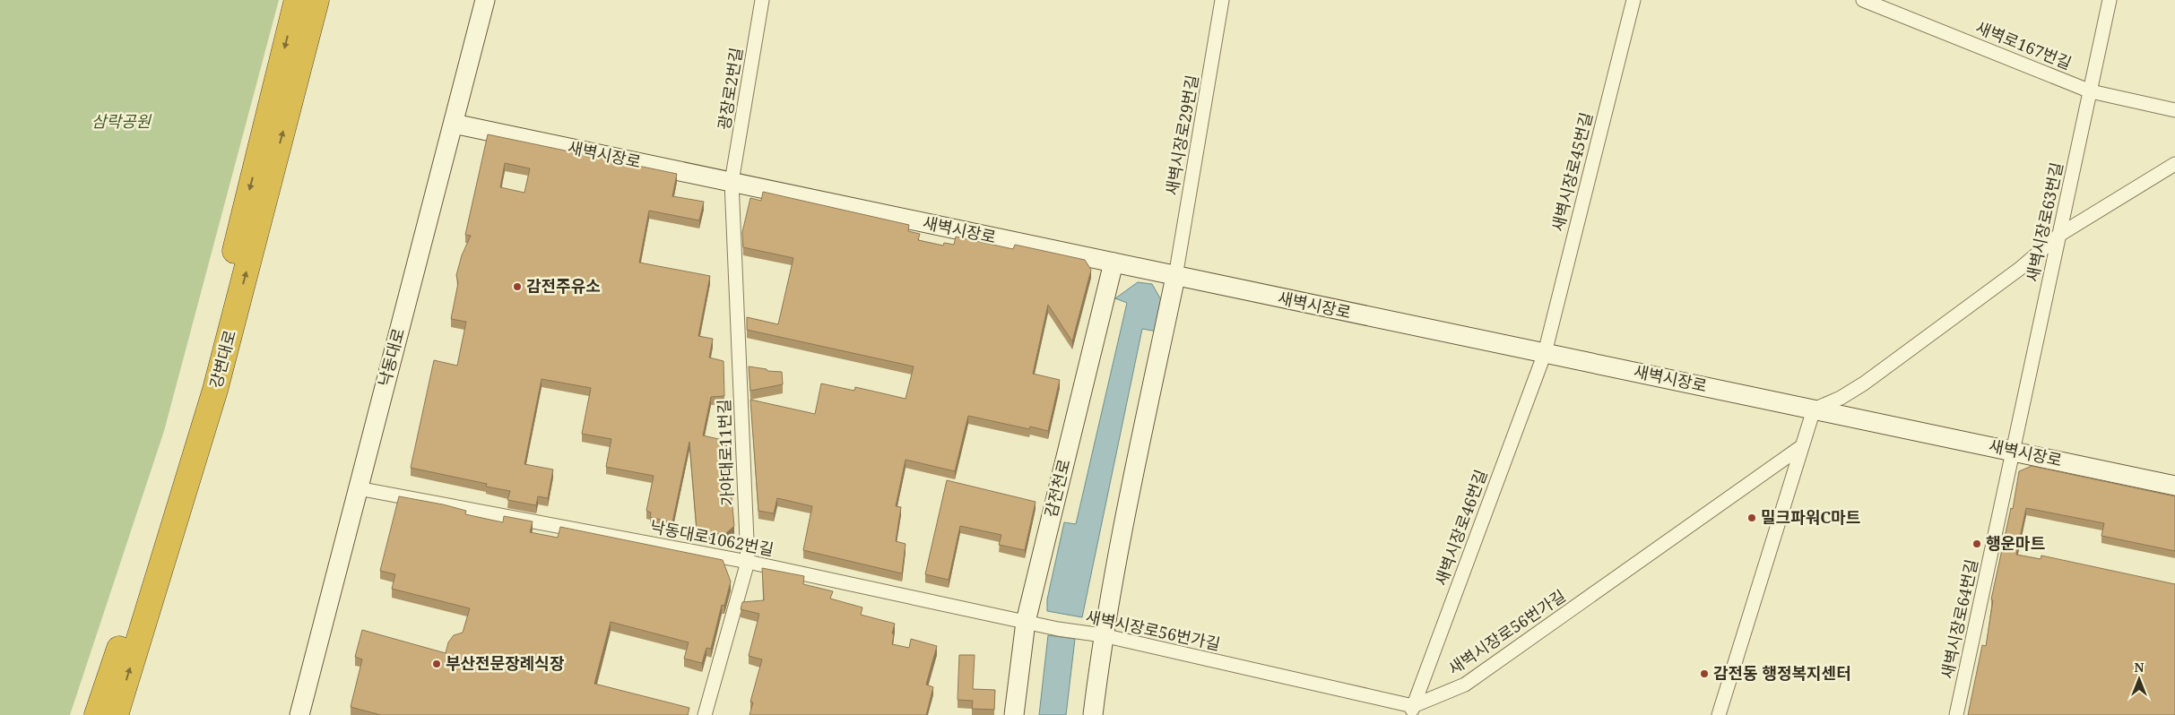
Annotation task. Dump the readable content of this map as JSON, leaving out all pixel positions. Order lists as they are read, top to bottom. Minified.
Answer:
{"streets":{"highway":["강변대로"],"street":["새벽로167번길","광장로2번길","새벽시장로29번길","새벽시장로","새벽시장로45번길","새벽시장로63번길","낙동대로","가야대로11번길","감전천로","새벽시장로46번길","낙동대로1062번길","새벽시장로64번길","새벽시장로56번가길"]},"crossings":[["새벽로167번길","새벽시장로63번길"],["광장로2번길","새벽시장로"],["광장로2번길","가야대로11번길"],["새벽시장로29번길","새벽시장로"],["새벽시장로","새벽시장로45번길"],["새벽시장로","새벽시장로63번길"],["새벽시장로","낙동대로"],["새벽시장로","가야대로11번길"],["새벽시장로","감전천로"],["새벽시장로","새벽시장로46번길"],["새벽시장로","새벽시장로64번길"],["새벽시장로45번길","새벽시장로46번길"],["새벽시장로63번길","새벽시장로64번길"],["낙동대로","낙동대로1062번길"],["가야대로11번길","낙동대로1062번길"],["감전천로","낙동대로1062번길"],["새벽시장로46번길","새벽시장로56번가길"],["낙동대로1062번길","새벽시장로56번가길"]],"parks":["삼락공원"],"places":["감전주유소","밀크파워C마트","행운마트","부산전문장례식장","감전동 행정복지센터"],"north":"top"}
